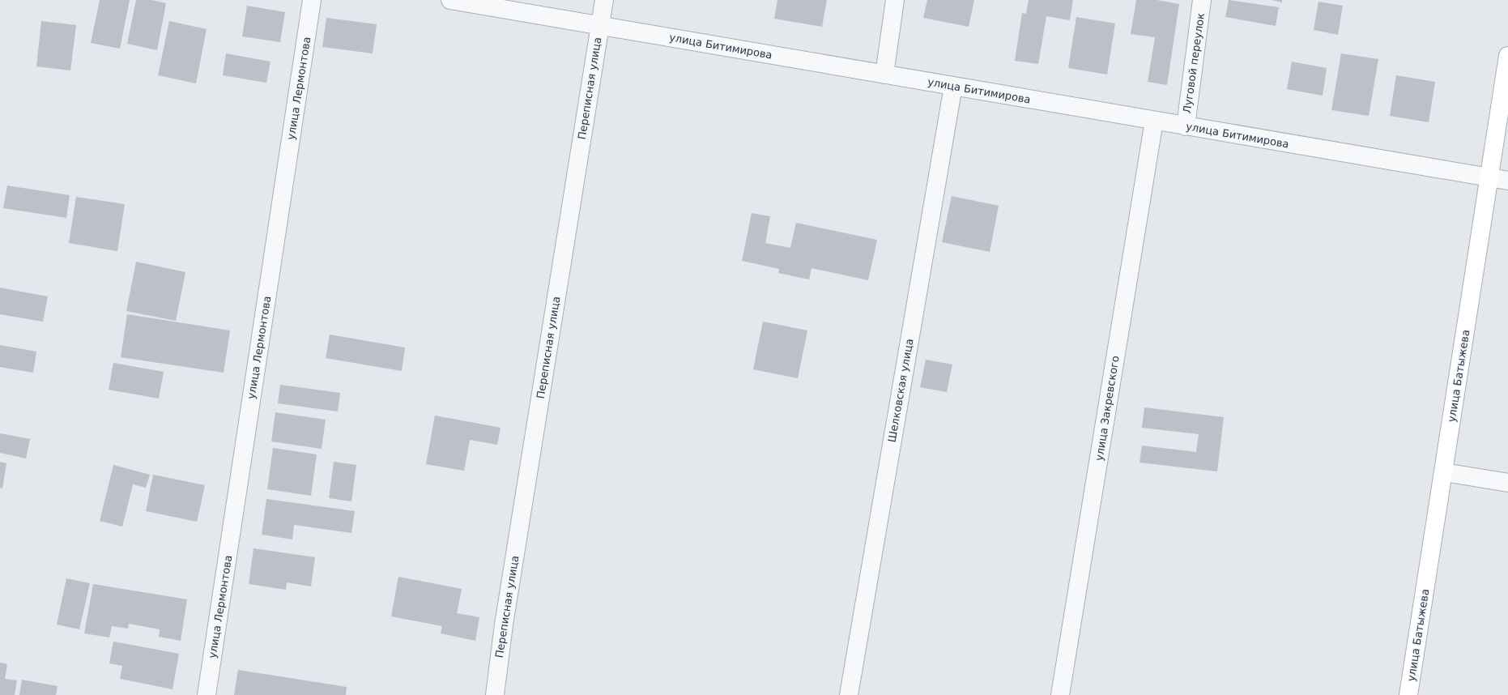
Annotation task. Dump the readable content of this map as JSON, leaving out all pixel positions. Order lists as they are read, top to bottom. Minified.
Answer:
{"streets":{"street":["улица Битимирова","Луговой переулок","улица Лермонтова","Переписная улица","улица Батыжева","Шелковская улица","улица Закревского"]},"crossings":[["улица Битимирова","Луговой переулок"],["улица Битимирова","Переписная улица"],["улица Битимирова","улица Батыжева"],["улица Битимирова","Шелковская улица"],["улица Битимирова","улица Закревского"]]}
